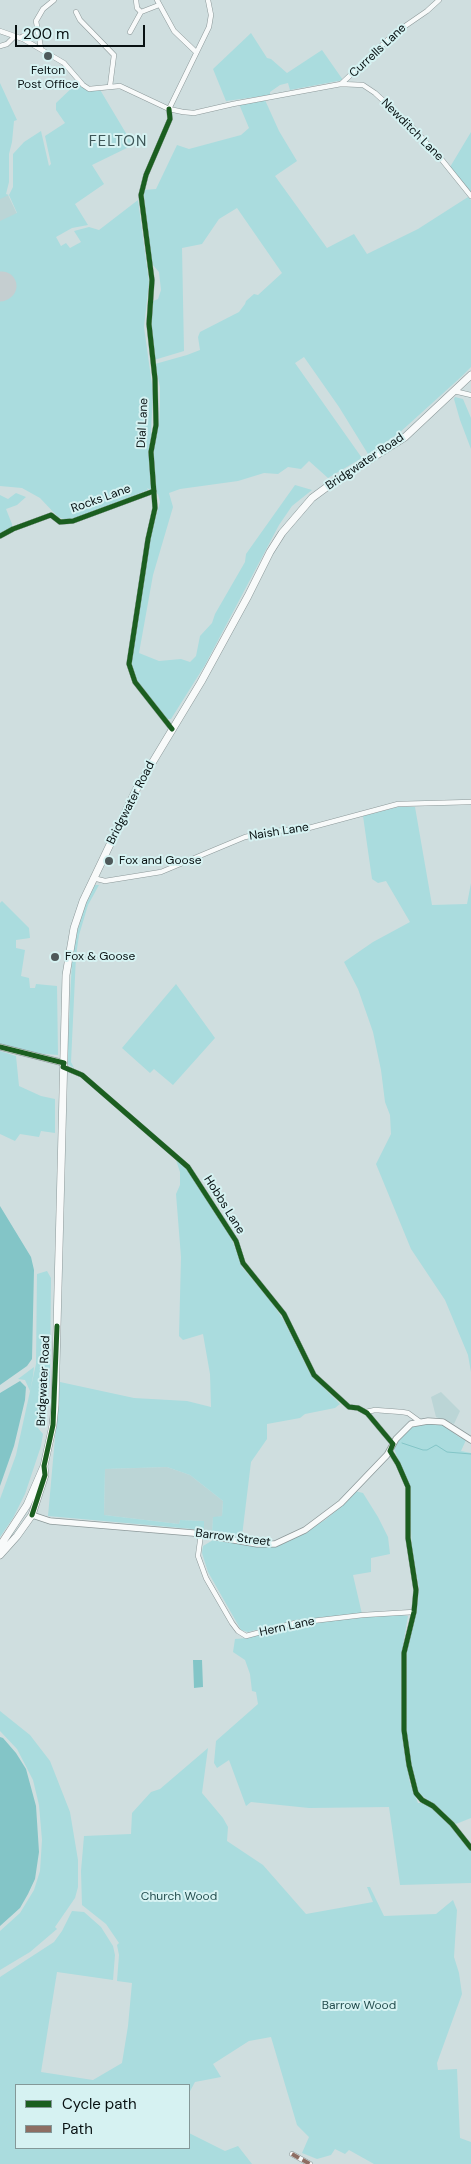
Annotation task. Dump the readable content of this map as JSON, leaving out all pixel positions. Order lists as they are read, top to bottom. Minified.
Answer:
{"streets":{"highway":["Bridgwater Road"],"main road":["Barrow Street"],"street":["Currells Lane","Newditch Lane","Dial Lane","Rocks Lane","Naish Lane","Hobbs Lane","Hern Lane"]},"crossings":[["Currells Lane","Newditch Lane"],["Newditch Lane","Dial Lane"],["Dial Lane","Bridgwater Road"],["Dial Lane","Rocks Lane"],["Bridgwater Road","Naish Lane"],["Bridgwater Road","Hobbs Lane"],["Bridgwater Road","Barrow Street"],["Hobbs Lane","Barrow Street"],["Barrow Street","Hern Lane"]],"districts":["FELTON"],"parks":["Church Wood","Barrow Wood"],"places":["Felton Post Office","Fox and Goose","Fox & Goose"],"legend":["Cycle path","Path"],"scale_bar":"200 m"}
